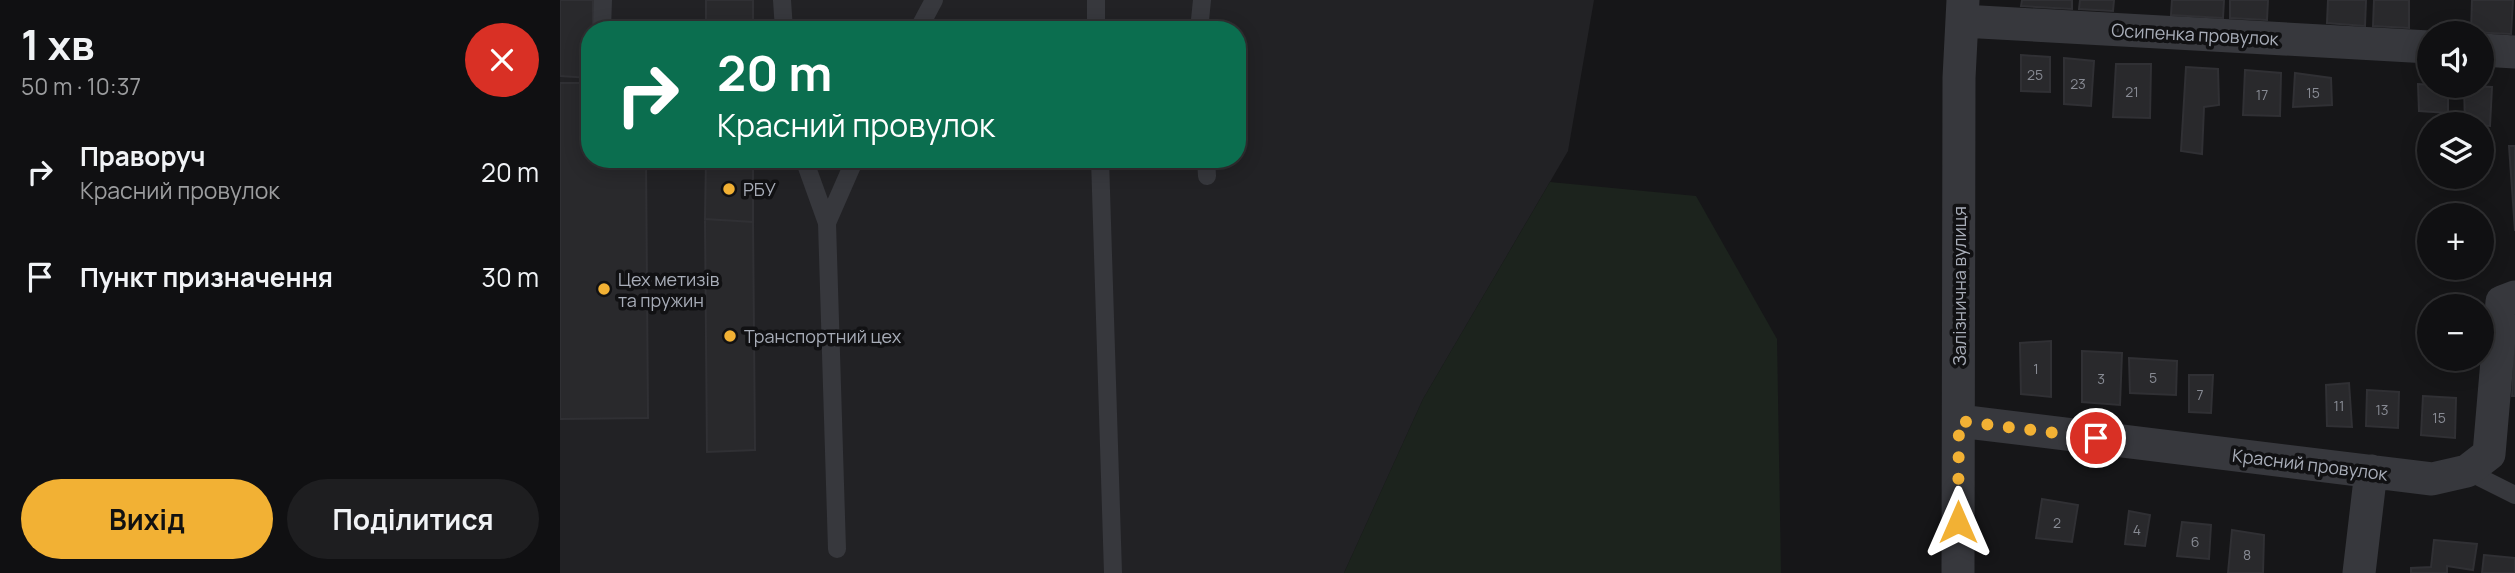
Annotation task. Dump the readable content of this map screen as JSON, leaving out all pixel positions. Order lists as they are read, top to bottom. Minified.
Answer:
{"streets":{"street":["Осипенка провулок","Залізнична вулиця","Красний провулок"]},"crossings":[["Осипенка провулок","Залізнична вулиця"],["Залізнична вулиця","Красний провулок"]],"places":["РБУ","Цех метизів та пружин","Транспортний цех"],"house_numbers":["25","23","21","15","17","1","5","3","7","11","13","15","2","4","6","8"],"page":{"heading":["1 хв","50 m · 10:37"],"map_buttons":["+","−"],"turn":["20 m","Красний провулок"],"list":[{"name":"Праворуч","note":"Красний провулок","value":"20 m"},{"name":"Пункт призначення","value":"30 m"}],"buttons":["Вихід","Поділитися"]}}
